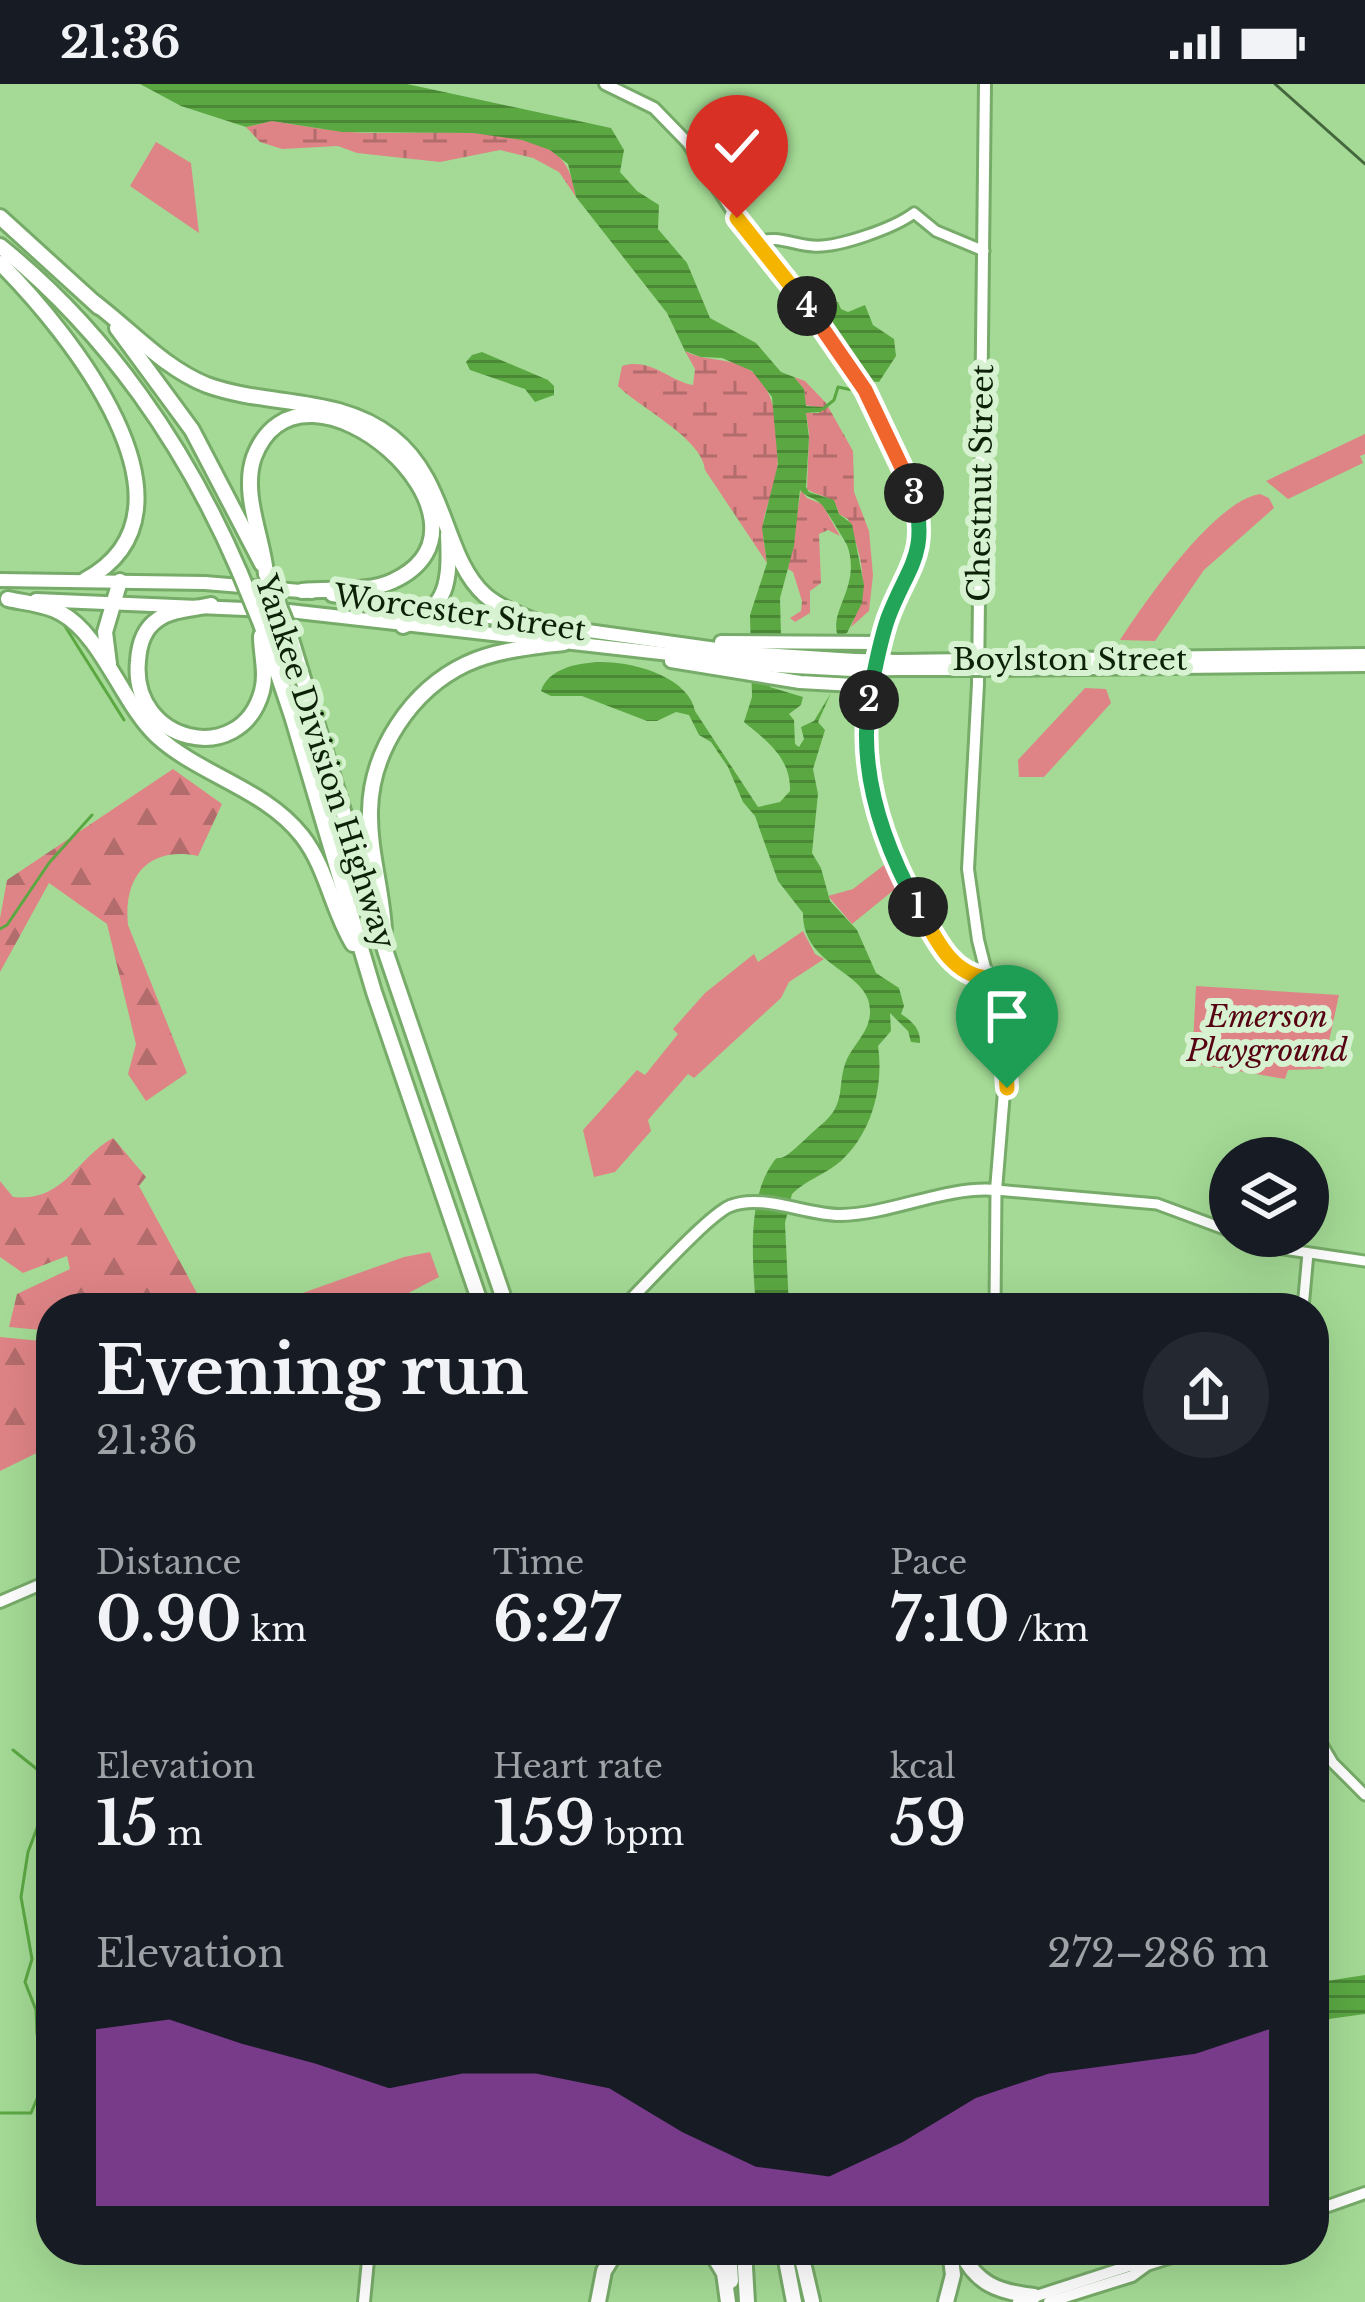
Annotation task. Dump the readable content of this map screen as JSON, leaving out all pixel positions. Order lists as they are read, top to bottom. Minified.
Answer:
{"streets":{"highway":["Worcester Street","Boylston Street","Yankee Division Highway"],"main road":["Chestnut Street"]},"crossings":[["Worcester Street","Boylston Street"]],"parks":["Emerson Playground"],"page":{"status":"21:36","pins":["4","3","2","1"],"heading":["Evening run","21:36"],"stats":[["Distance","0.90 km"],["Time","6:27"],["Pace","7:10 /km"],["Elevation","15 m"],["Heart rate","159 bpm"],["kcal","59"]],"chart":["Elevation","272–286 m"]}}
